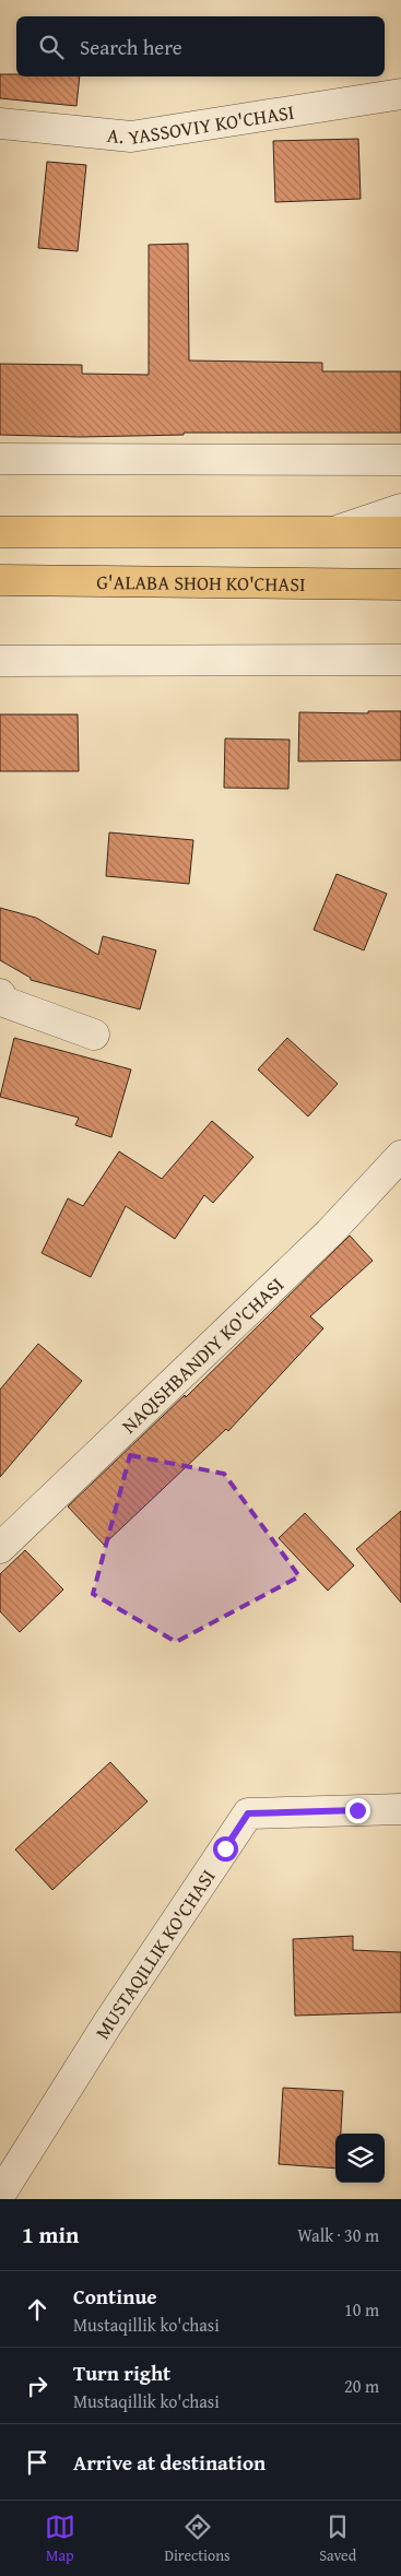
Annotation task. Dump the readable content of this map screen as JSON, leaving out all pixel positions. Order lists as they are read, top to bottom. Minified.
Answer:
{"streets":{"main road":["G'ALABA SHOH KO'CHASI"],"street":["A. YASSOVIY KO'CHASI","NAQISHBANDIY KO'CHASI","MUSTAQILLIK KO'CHASI"]},"page":{"search":"Search here","heading":["1 min","Walk · 30 m"],"list":[["Continue","Mustaqillik ko'chasi","10 m"],["Turn right","Mustaqillik ko'chasi","20 m"],"Arrive at destination"],"nav":["Map","Directions","Saved"]}}
